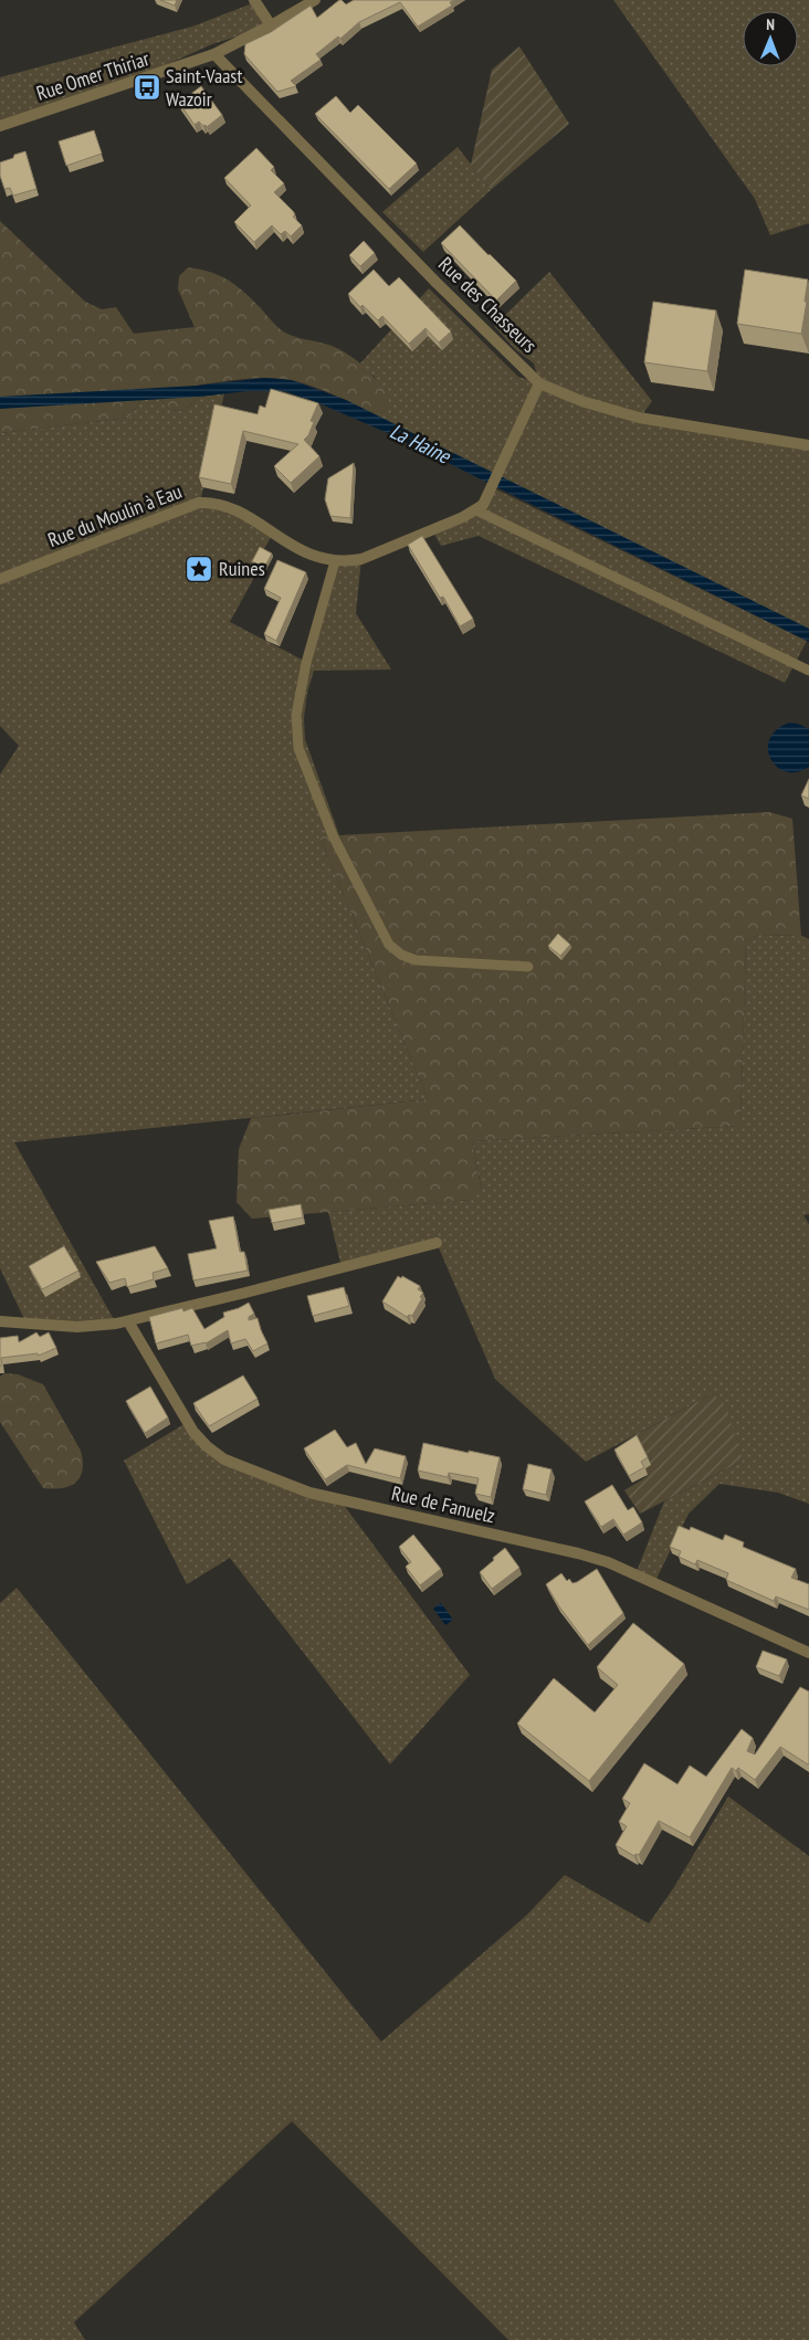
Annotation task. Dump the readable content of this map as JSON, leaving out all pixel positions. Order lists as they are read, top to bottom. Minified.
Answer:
{"streets":{"street":["Rue Omer Thiriar","Rue des Chasseurs","Rue du Moulin à Eau","Rue de Fanuelz"]},"crossings":[["Rue Omer Thiriar","Rue des Chasseurs"],["Rue des Chasseurs","Rue du Moulin à Eau"]],"water":["La Haine"],"places":{"bus stop":["Saint-Vaast Wazoir"],"place":["Ruines"]},"north":"top"}
